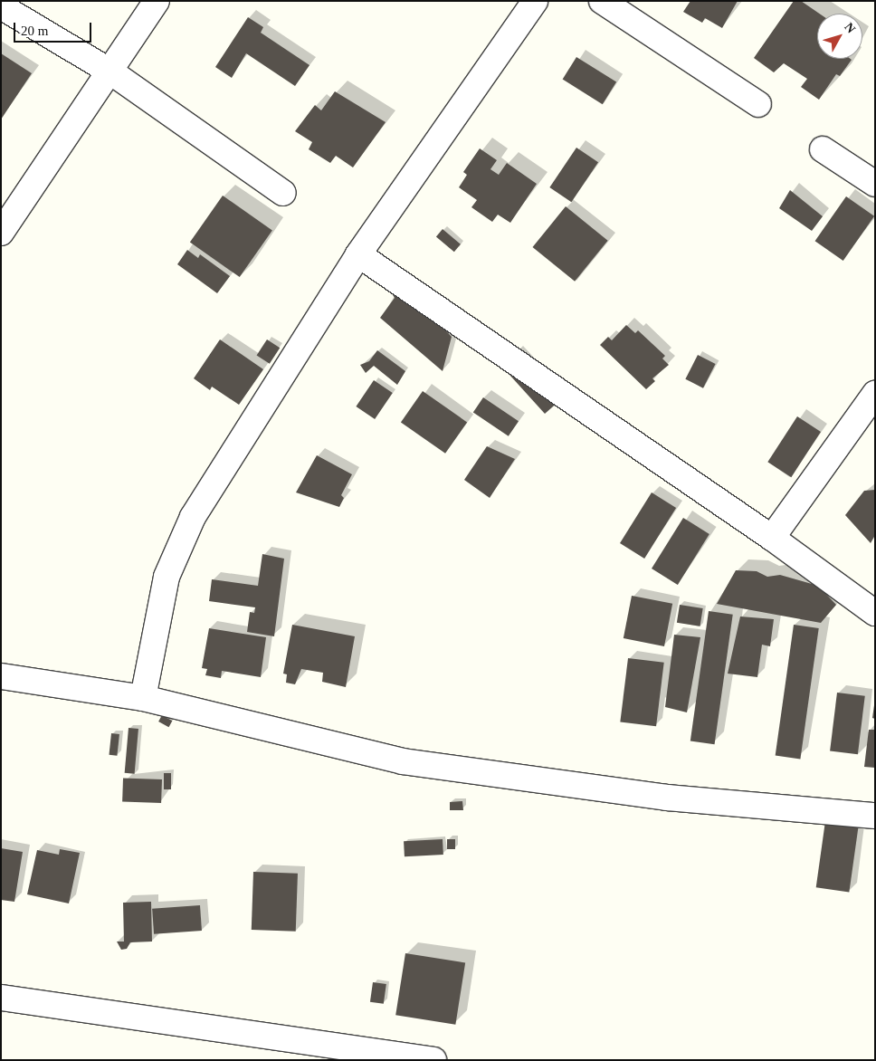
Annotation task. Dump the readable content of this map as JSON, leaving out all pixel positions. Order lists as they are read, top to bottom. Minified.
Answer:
{"scale_bar":"20 m","north":"top right"}
